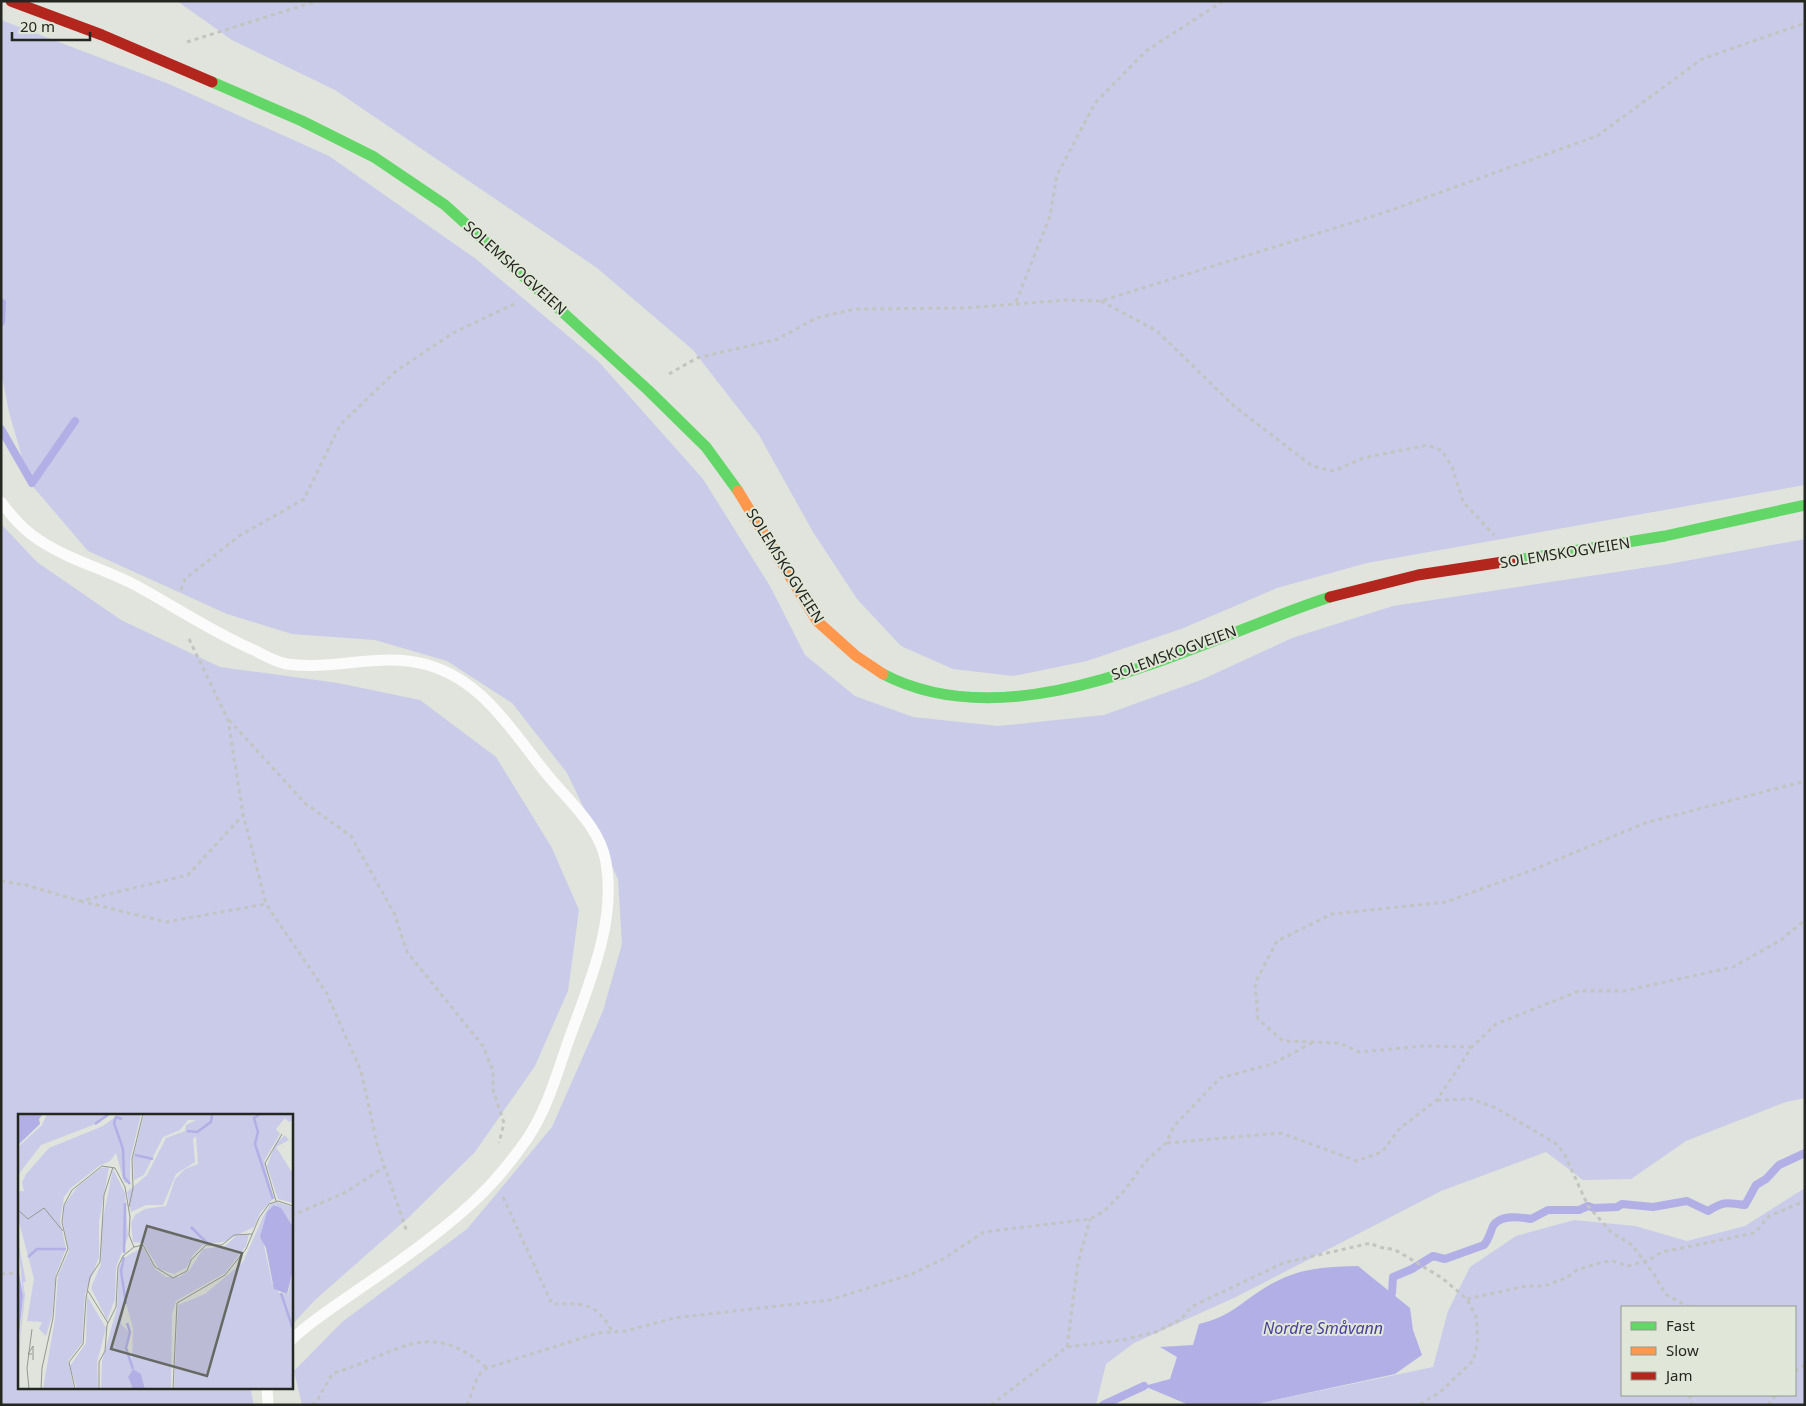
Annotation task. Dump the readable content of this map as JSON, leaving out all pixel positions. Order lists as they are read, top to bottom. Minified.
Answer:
{"streets":{"street":["SOLEMSKOGVEIEN"]},"water":["Nordre Småvann"],"legend":["Fast","Slow","Jam"],"scale_bar":"20 m"}
